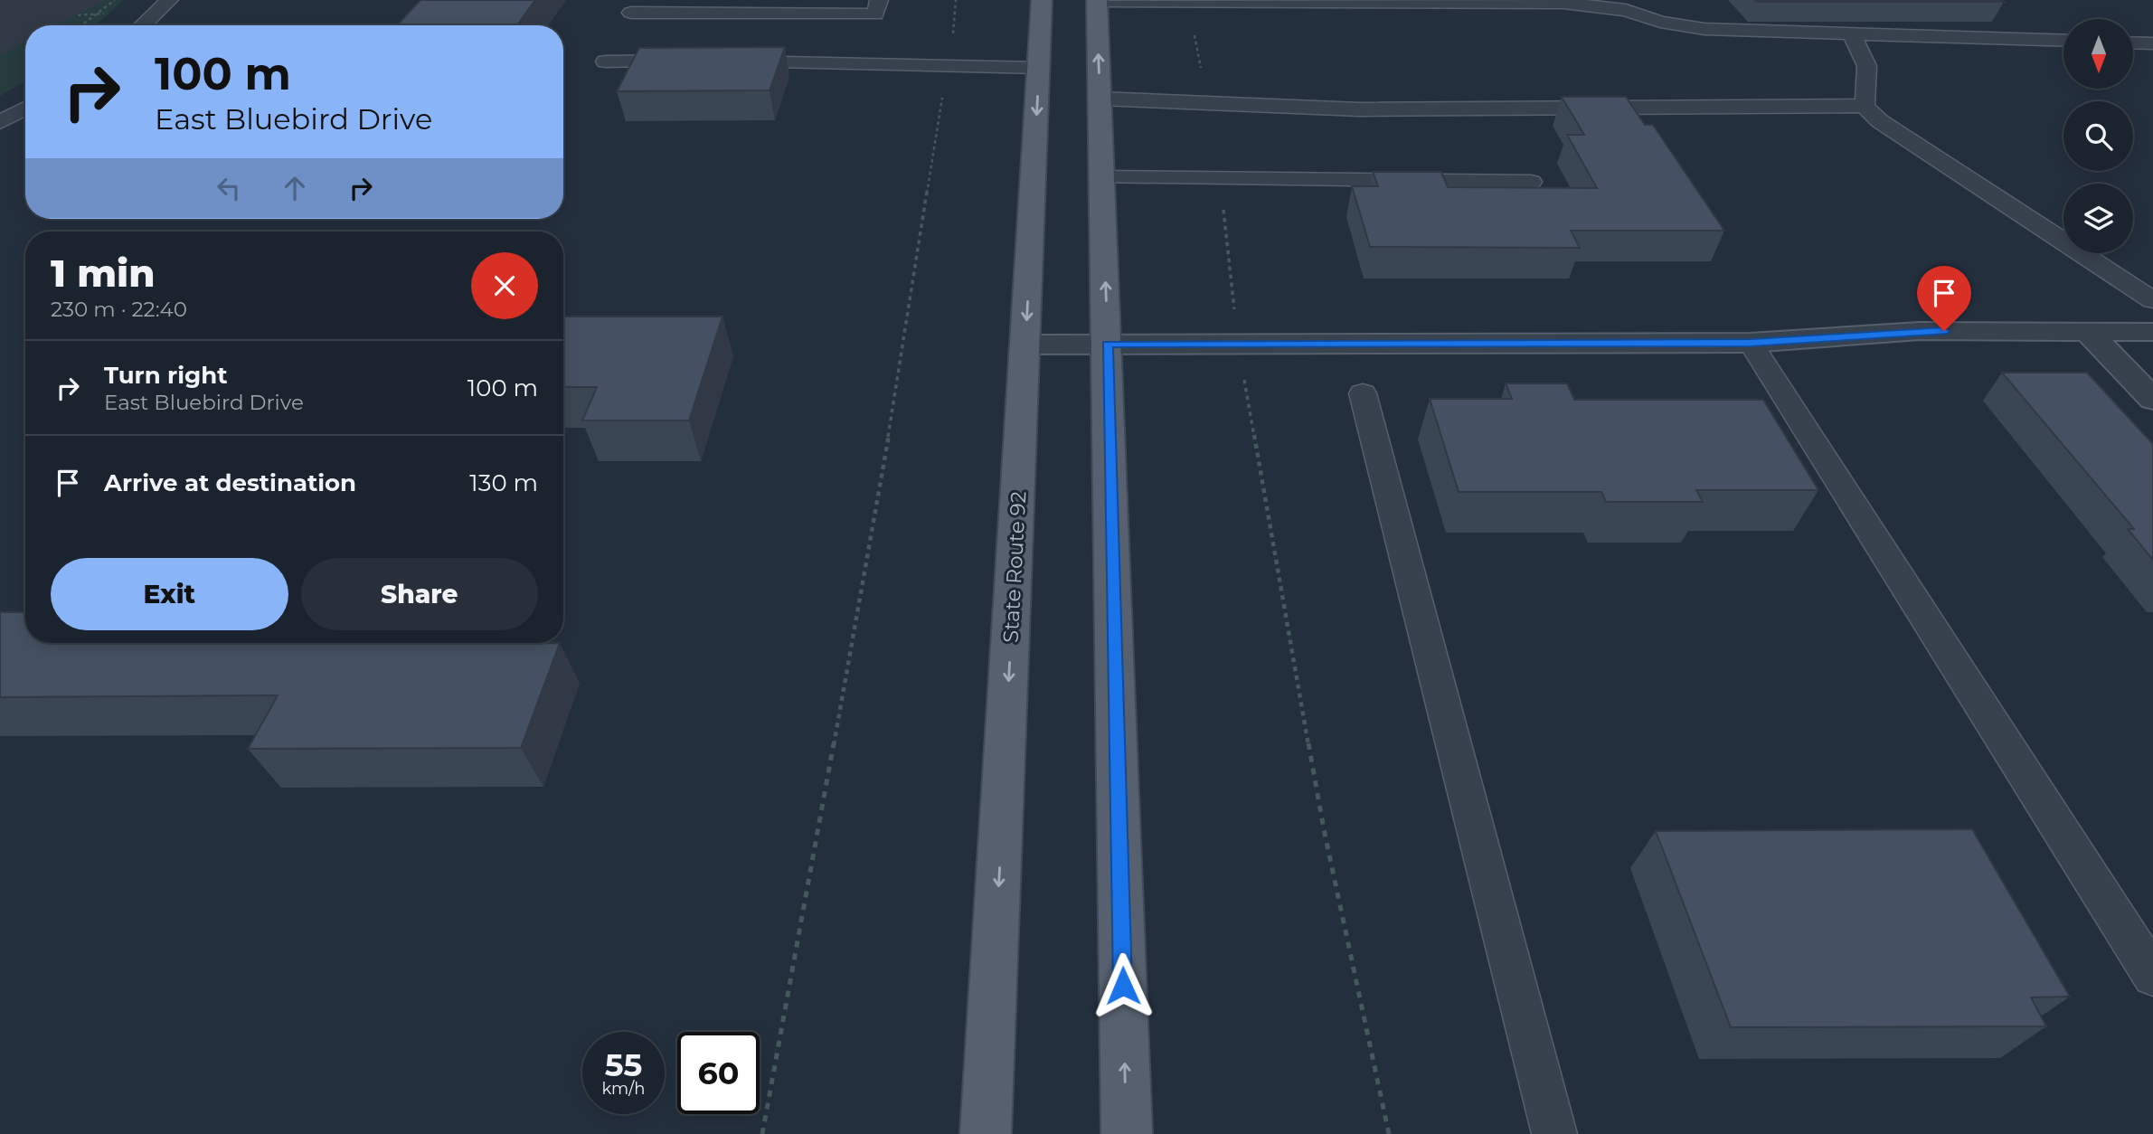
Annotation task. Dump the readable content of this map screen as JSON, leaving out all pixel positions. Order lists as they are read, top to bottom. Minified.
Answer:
{"streets":{"main road":["State Route 92"]},"north":"bottom","page":{"turn":["100 m","East Bluebird Drive"],"heading":["1 min","230 m · 22:40"],"list":[{"name":"Turn right","note":"East Bluebird Drive","value":"100 m"},{"name":"Arrive at destination","value":"130 m"}],"buttons":["Exit","Share"],"speed":"55 km/h","limit":"60"}}
